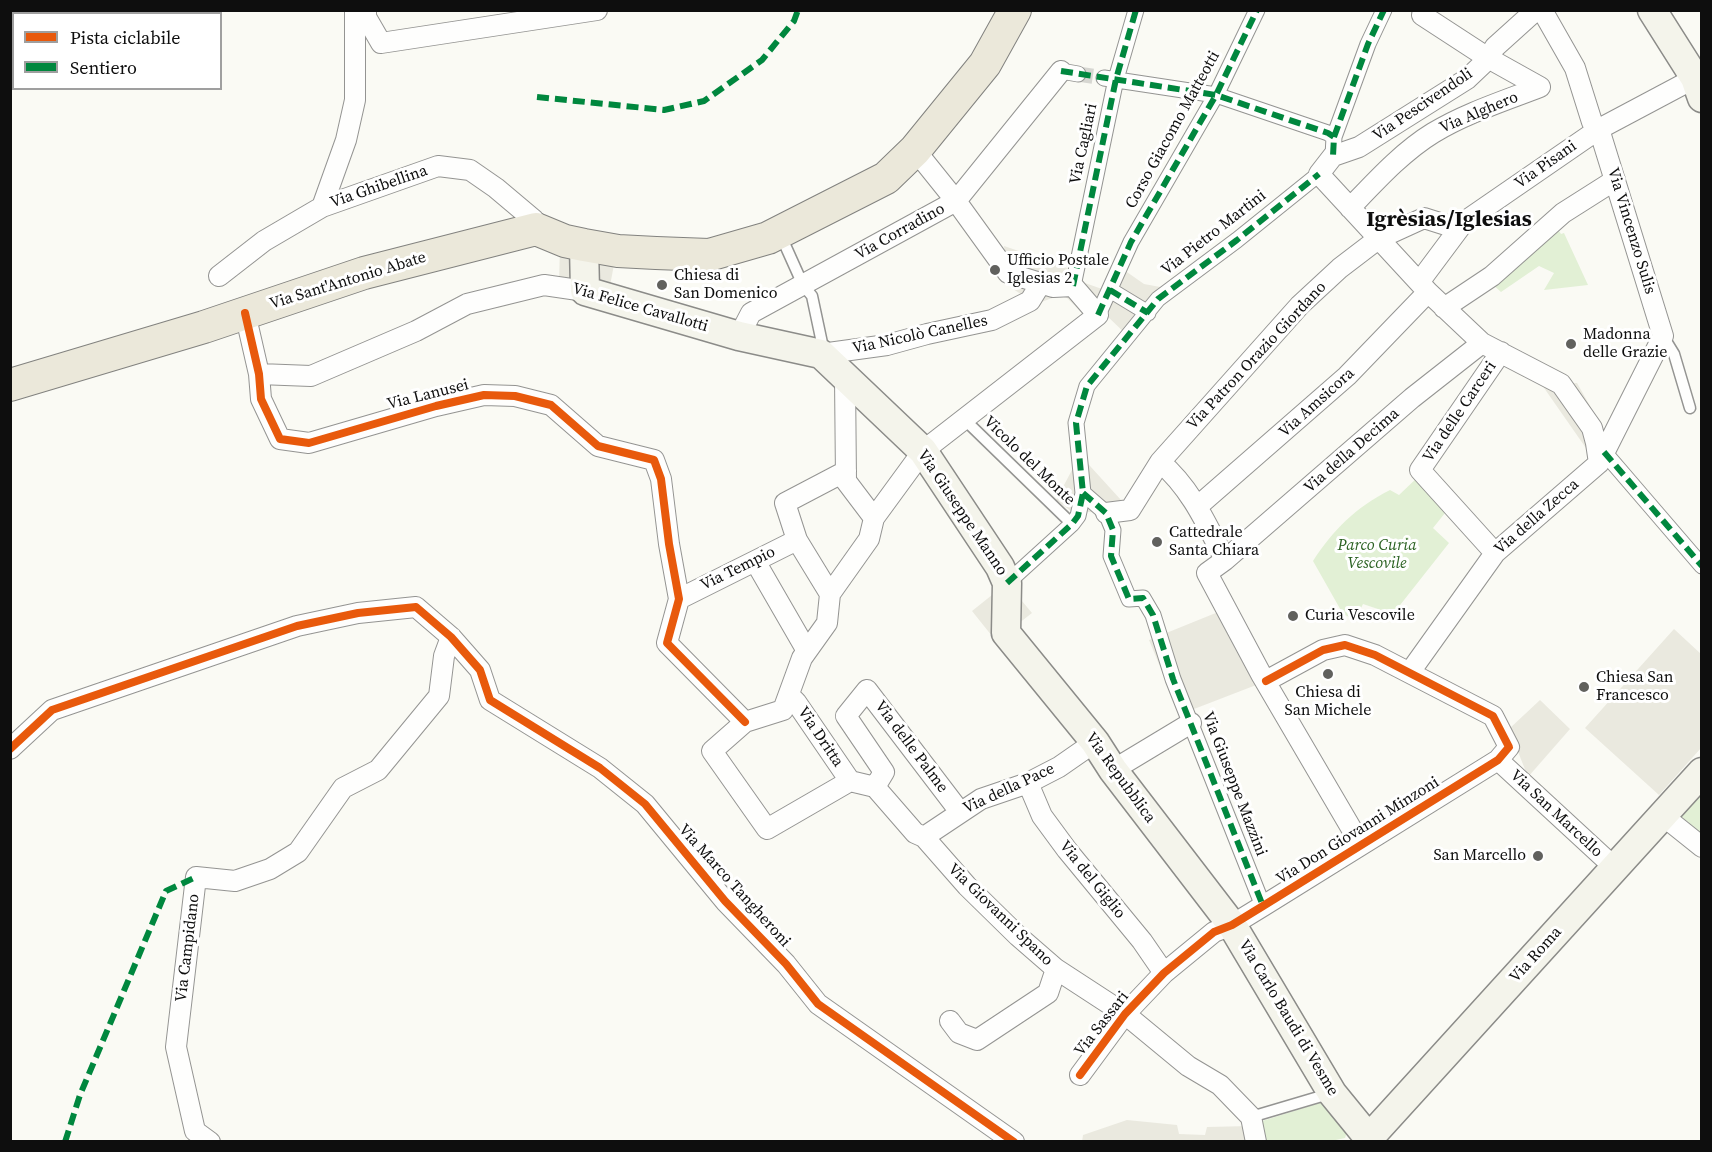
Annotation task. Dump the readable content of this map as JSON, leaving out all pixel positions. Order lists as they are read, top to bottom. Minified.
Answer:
{"streets":{"main road":["Via Sant'Antonio Abate","Via Felice Cavallotti","Via Giuseppe Manno","Via Repubblica","Via Roma","Via Carlo Baudi di Vesme"],"street":["Via Pescivendoli","Via Alghero","Corso Giacomo Matteotti","Via Cagliari","Via Pisani","Via Ghibellina","Via Vincenzo Sulis","Via Corradino","Via Pietro Martini","Via Nicolò Canelles","Via Patron Orazio Giordano","Via Lanusei","Via Amsicora","Via delle Carceri","Via della Decima","Via della Zecca","Via Tempio","Via Dritta","Via delle Palme","Via Giuseppe Mazzini","Via della Pace","Via San Marcello","Via Don Giovanni Minzoni","Via del Giglio","Via Marco Tangheroni","Via Giovanni Spano","Via Campidano","Via Sassari"],"lane":["Vicolo del Monte"]},"crossings":[["Via Pescivendoli","Via Alghero"],["Via Pisani","Via Vincenzo Sulis"],["Via Pisani","Via Patron Orazio Giordano"],["Via Pisani","Via Amsicora"],["Via Ghibellina","Via Sant'Antonio Abate"],["Via Corradino","Via Felice Cavallotti"],["Via Pietro Martini","Vicolo del Monte"],["Via Sant'Antonio Abate","Via Lanusei"],["Via Felice Cavallotti","Via Nicolò Canelles"],["Via Felice Cavallotti","Via Lanusei"],["Via Felice Cavallotti","Via Giuseppe Manno"],["Via Nicolò Canelles","Via Giuseppe Manno"],["Via Patron Orazio Giordano","Via Giuseppe Mazzini"],["Via Lanusei","Via Tempio"],["Via delle Carceri","Via della Zecca"],["Via Giuseppe Manno","Via Repubblica"],["Via delle Palme","Via della Pace"],["Via delle Palme","Via Giovanni Spano"],["Via Repubblica","Via della Pace"],["Via Repubblica","Via Don Giovanni Minzoni"],["Via Repubblica","Via Carlo Baudi di Vesme"],["Via Repubblica","Via Sassari"],["Via Giuseppe Mazzini","Via Don Giovanni Minzoni"],["Via della Pace","Via del Giglio"],["Via della Pace","Via Giovanni Spano"],["Via San Marcello","Via Don Giovanni Minzoni"],["Via San Marcello","Via Roma"],["Via Don Giovanni Minzoni","Via Carlo Baudi di Vesme"],["Via Don Giovanni Minzoni","Via Sassari"],["Via del Giglio","Via Sassari"],["Via Marco Tangheroni","Via Campidano"],["Via Giovanni Spano","Via Sassari"],["Via Roma","Via Carlo Baudi di Vesme"],["Via Carlo Baudi di Vesme","Via Sassari"]],"districts":["Igrèsias/Iglesias"],"parks":["Parco Curia Vescovile"],"places":["Ufficio Postale Iglesias 2","Chiesa di San Domenico","Madonna delle Grazie","Cattedrale Santa Chiara","Curia Vescovile","Chiesa di San Michele","Chiesa San Francesco","San Marcello"],"legend":["Pista ciclabile","Sentiero"]}
